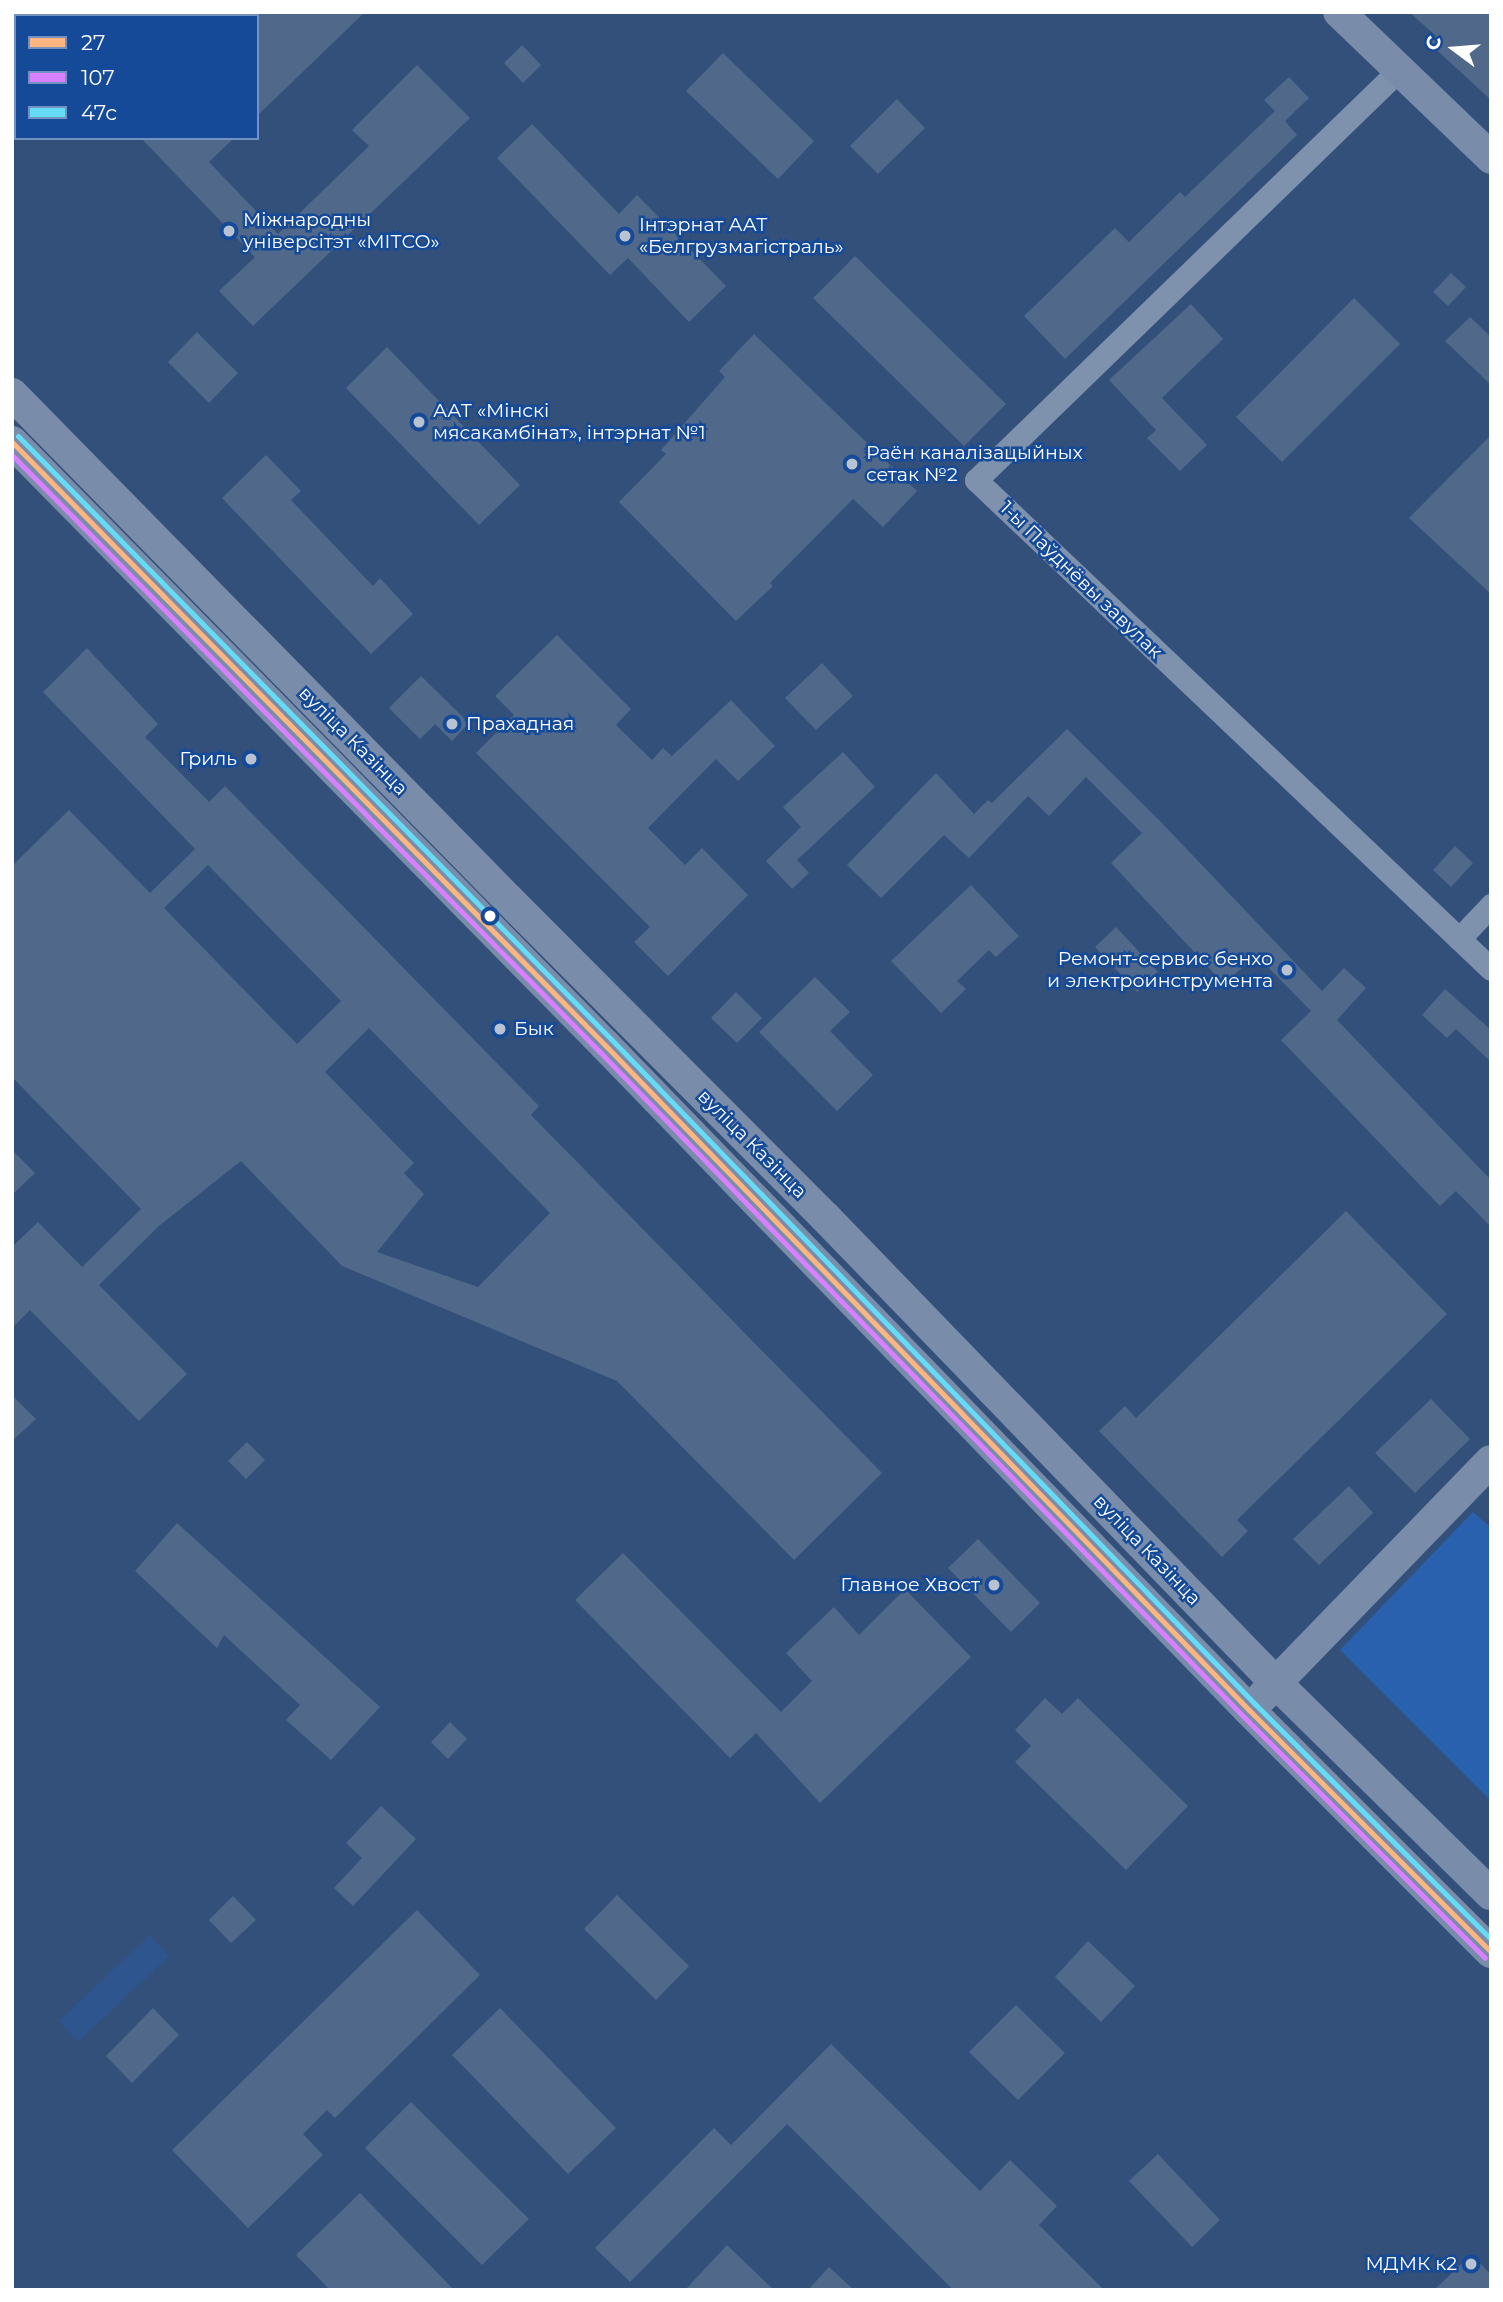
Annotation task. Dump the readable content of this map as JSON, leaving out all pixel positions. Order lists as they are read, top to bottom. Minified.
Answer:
{"streets":{"main road":["вуліца Казінца"],"street":["1-ы Паўднёвы завулак"]},"places":["Міжнародны універсітэт «МІТСО»","Інтэрнат ААТ «Белгрузмагістраль»","ААТ «Мінскі мясакамбінат», інтэрнат №1","Раён каналізацыйных сетак №2","Прахадная","Гриль","Ремонт-сервис бенхо и электроинструмента","Бык","Главное Хвост","МДМК к2"],"lines":["transit line 47с","transit line 27","transit line 107"],"legend":["27","107","47с"],"north":"left"}
